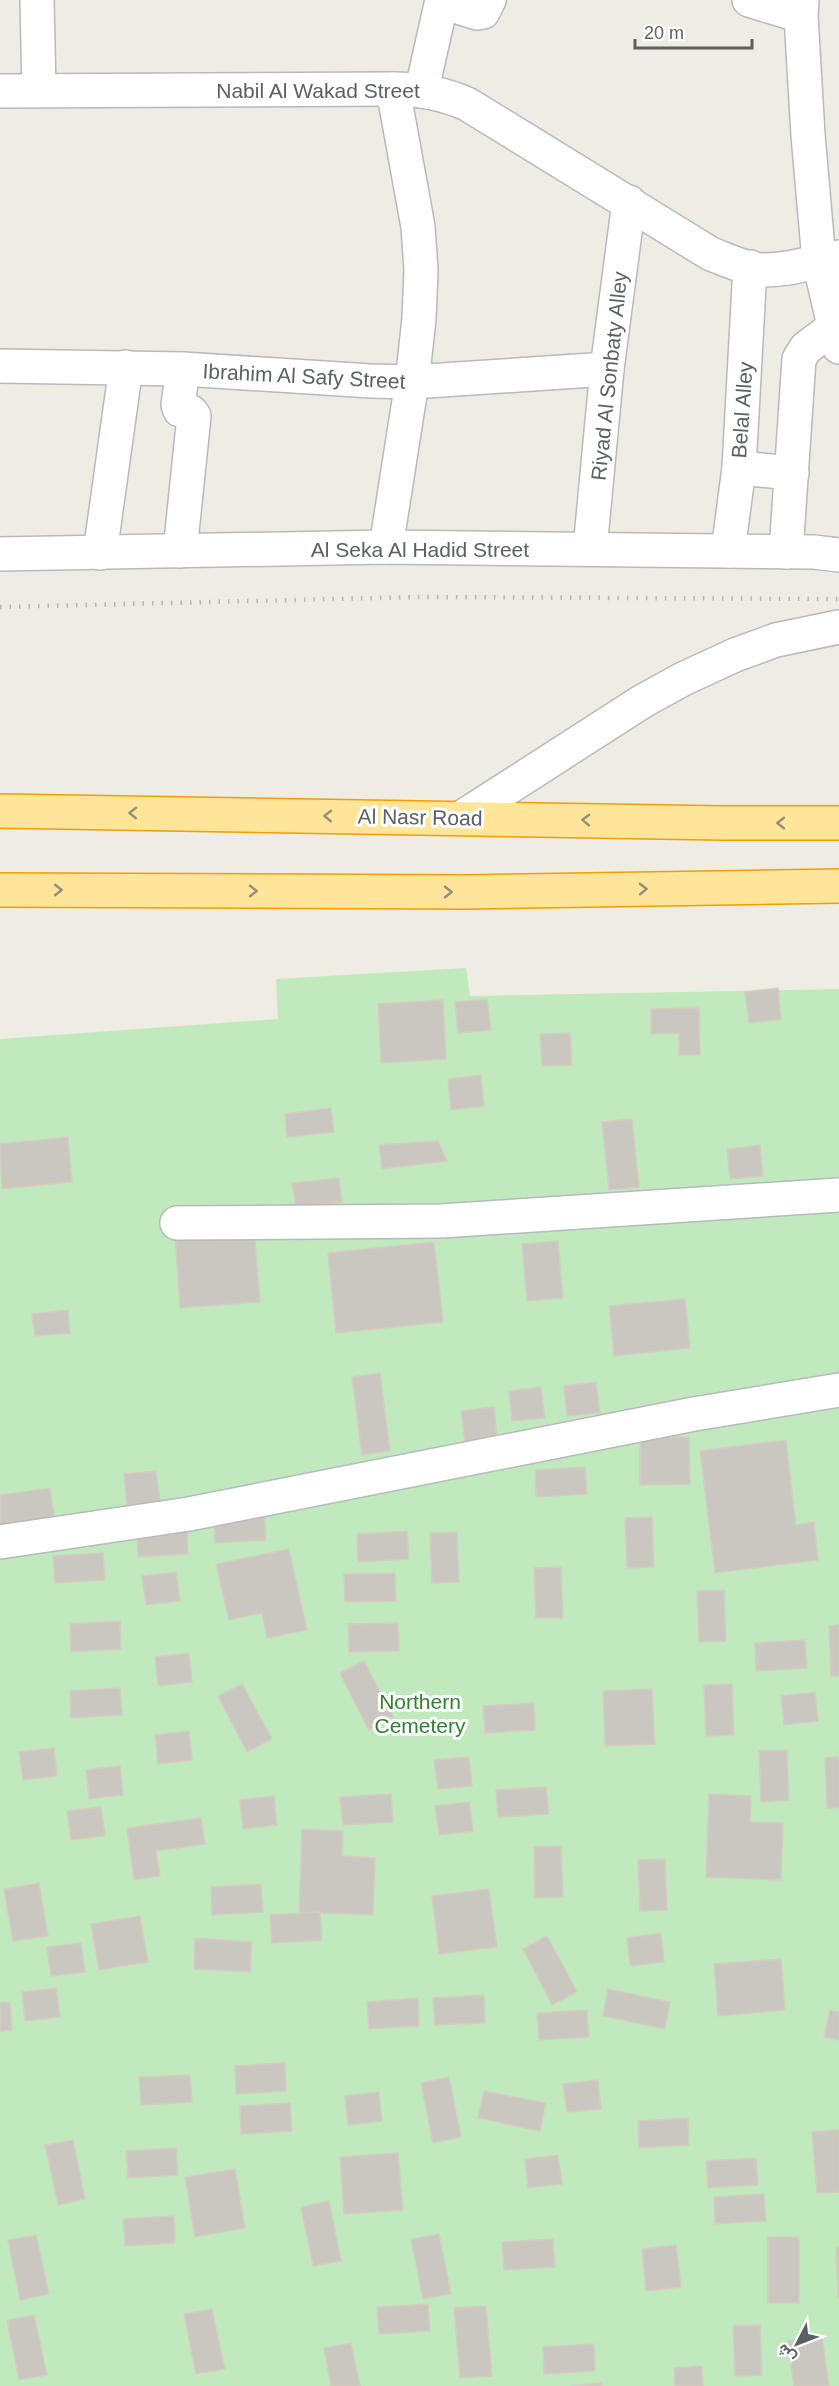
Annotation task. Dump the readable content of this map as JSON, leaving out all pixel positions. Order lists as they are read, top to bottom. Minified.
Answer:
{"streets":{"highway":["Al Nasr Road"],"street":["Nabil Al Wakad Street","Ibrahim Al Safy Street","Riyad Al Sonbaty Alley","Belal Alley","Al Seka Al Hadid Street"]},"crossings":[["Nabil Al Wakad Street","Riyad Al Sonbaty Alley"],["Nabil Al Wakad Street","Belal Alley"],["Ibrahim Al Safy Street","Riyad Al Sonbaty Alley"],["Riyad Al Sonbaty Alley","Al Seka Al Hadid Street"],["Belal Alley","Al Seka Al Hadid Street"]],"parks":["Northern Cemetery"],"scale_bar":"20 m","north":"bottom left"}
